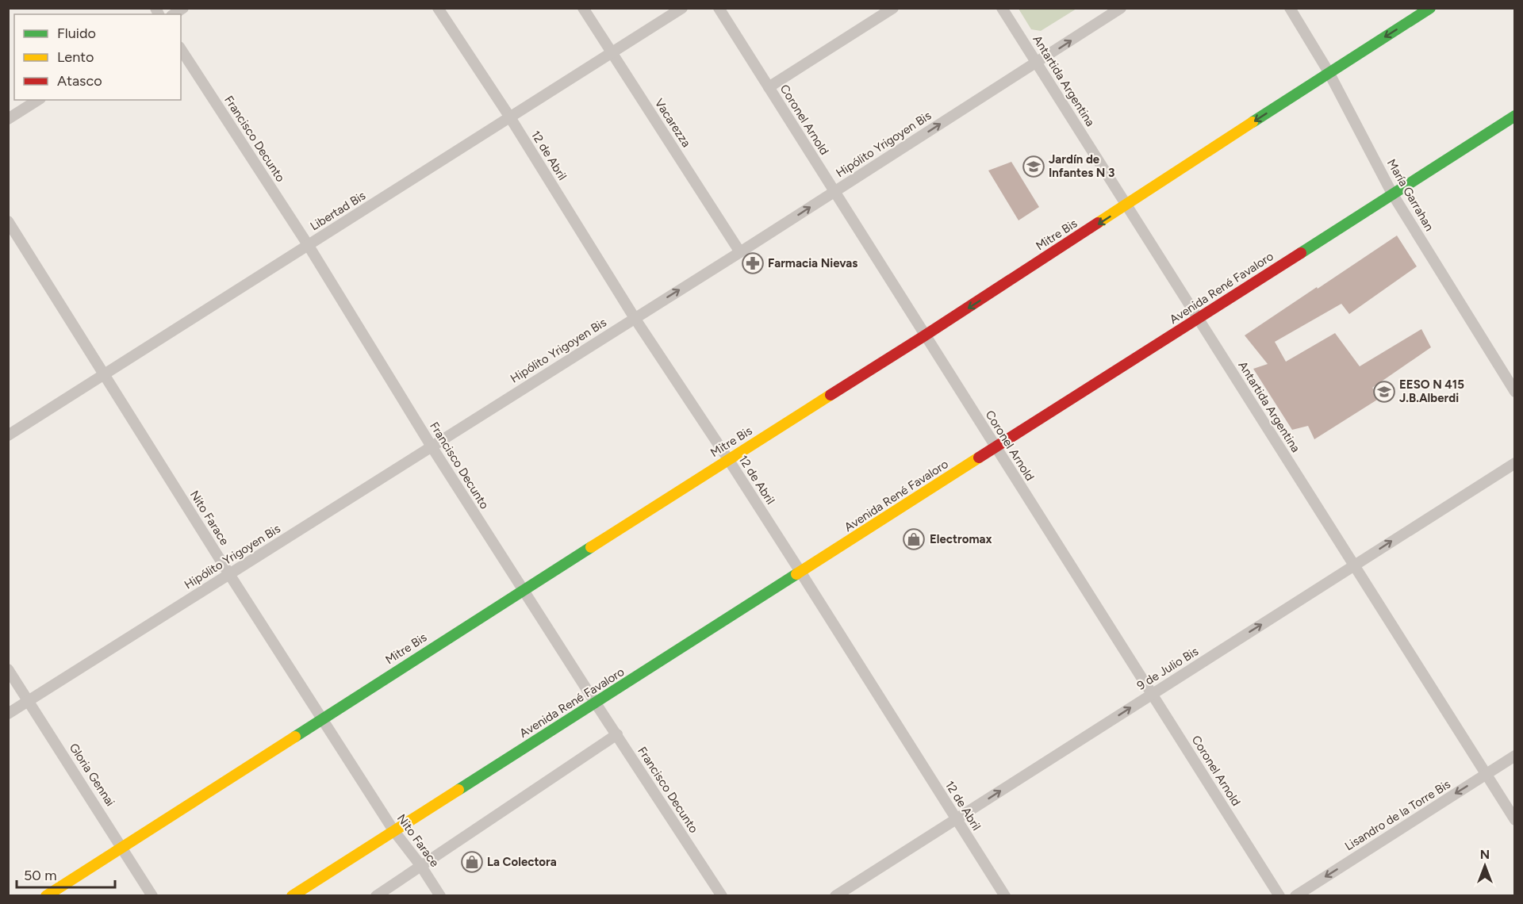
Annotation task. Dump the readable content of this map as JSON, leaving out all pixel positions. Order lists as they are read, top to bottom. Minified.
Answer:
{"streets":{"street":["Antartida Argentina","Coronel Arnold","Vacarezza","Francisco Decunto","Hipólito Yrigoyen Bis","12 de Abril","María Garrahan","Libertad Bis","Mitre Bis","Avenida René Favaloro","Nito Farace","9 de Julio Bis","Gloria Gennai","Lisandro de la Torre Bis"]},"crossings":[["Antartida Argentina","Hipólito Yrigoyen Bis"],["Antartida Argentina","Mitre Bis"],["Antartida Argentina","Avenida René Favaloro"],["Antartida Argentina","9 de Julio Bis"],["Antartida Argentina","Lisandro de la Torre Bis"],["Coronel Arnold","Hipólito Yrigoyen Bis"],["Coronel Arnold","Mitre Bis"],["Coronel Arnold","Avenida René Favaloro"],["Coronel Arnold","9 de Julio Bis"],["Vacarezza","Hipólito Yrigoyen Bis"],["Vacarezza","Libertad Bis"],["Francisco Decunto","Hipólito Yrigoyen Bis"],["Francisco Decunto","Libertad Bis"],["Francisco Decunto","Mitre Bis"],["Francisco Decunto","Avenida René Favaloro"],["Hipólito Yrigoyen Bis","12 de Abril"],["Hipólito Yrigoyen Bis","Nito Farace"],["Hipólito Yrigoyen Bis","Gloria Gennai"],["12 de Abril","Libertad Bis"],["12 de Abril","Mitre Bis"],["12 de Abril","Avenida René Favaloro"],["12 de Abril","9 de Julio Bis"],["María Garrahan","Mitre Bis"],["María Garrahan","Avenida René Favaloro"],["Libertad Bis","Nito Farace"],["Mitre Bis","Nito Farace"],["Mitre Bis","Gloria Gennai"],["Avenida René Favaloro","Nito Farace"]],"one_way":["Hipólito Yrigoyen Bis","Mitre Bis","9 de Julio Bis","Lisandro de la Torre Bis"],"places":{"school or university":["Jardín de Infantes N 3","EESO N 415 J.B.Alberdi"],"pharmacy":["Farmacia Nievas"],"shop":["Electromax","La Colectora"]},"legend":["Fluido","Lento","Atasco"],"scale_bar":"50 m","north":"top"}
